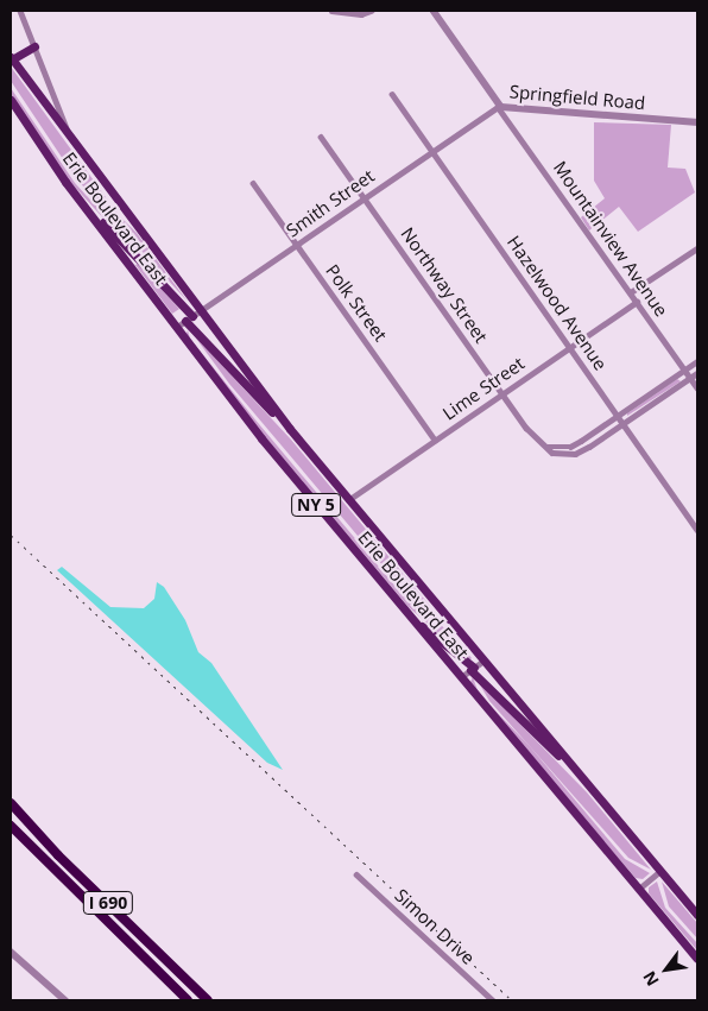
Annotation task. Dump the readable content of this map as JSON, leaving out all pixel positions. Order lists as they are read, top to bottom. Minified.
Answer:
{"streets":{"highway":["I 690"],"main road":["Erie Boulevard East","NY 5"],"street":["Springfield Road","Smith Street","Mountainview Avenue","Northway Street","Polk Street","Hazelwood Avenue","Lime Street","Simon Drive"]},"crossings":[["Springfield Road","Smith Street"],["Springfield Road","Mountainview Avenue"],["Smith Street","Erie Boulevard East"],["Smith Street","Mountainview Avenue"],["Smith Street","Northway Street"],["Smith Street","Polk Street"],["Smith Street","Hazelwood Avenue"],["Erie Boulevard East","Lime Street"],["Mountainview Avenue","Lime Street"],["Northway Street","Lime Street"],["Polk Street","Lime Street"],["Hazelwood Avenue","Lime Street"]],"north":"bottom left"}
